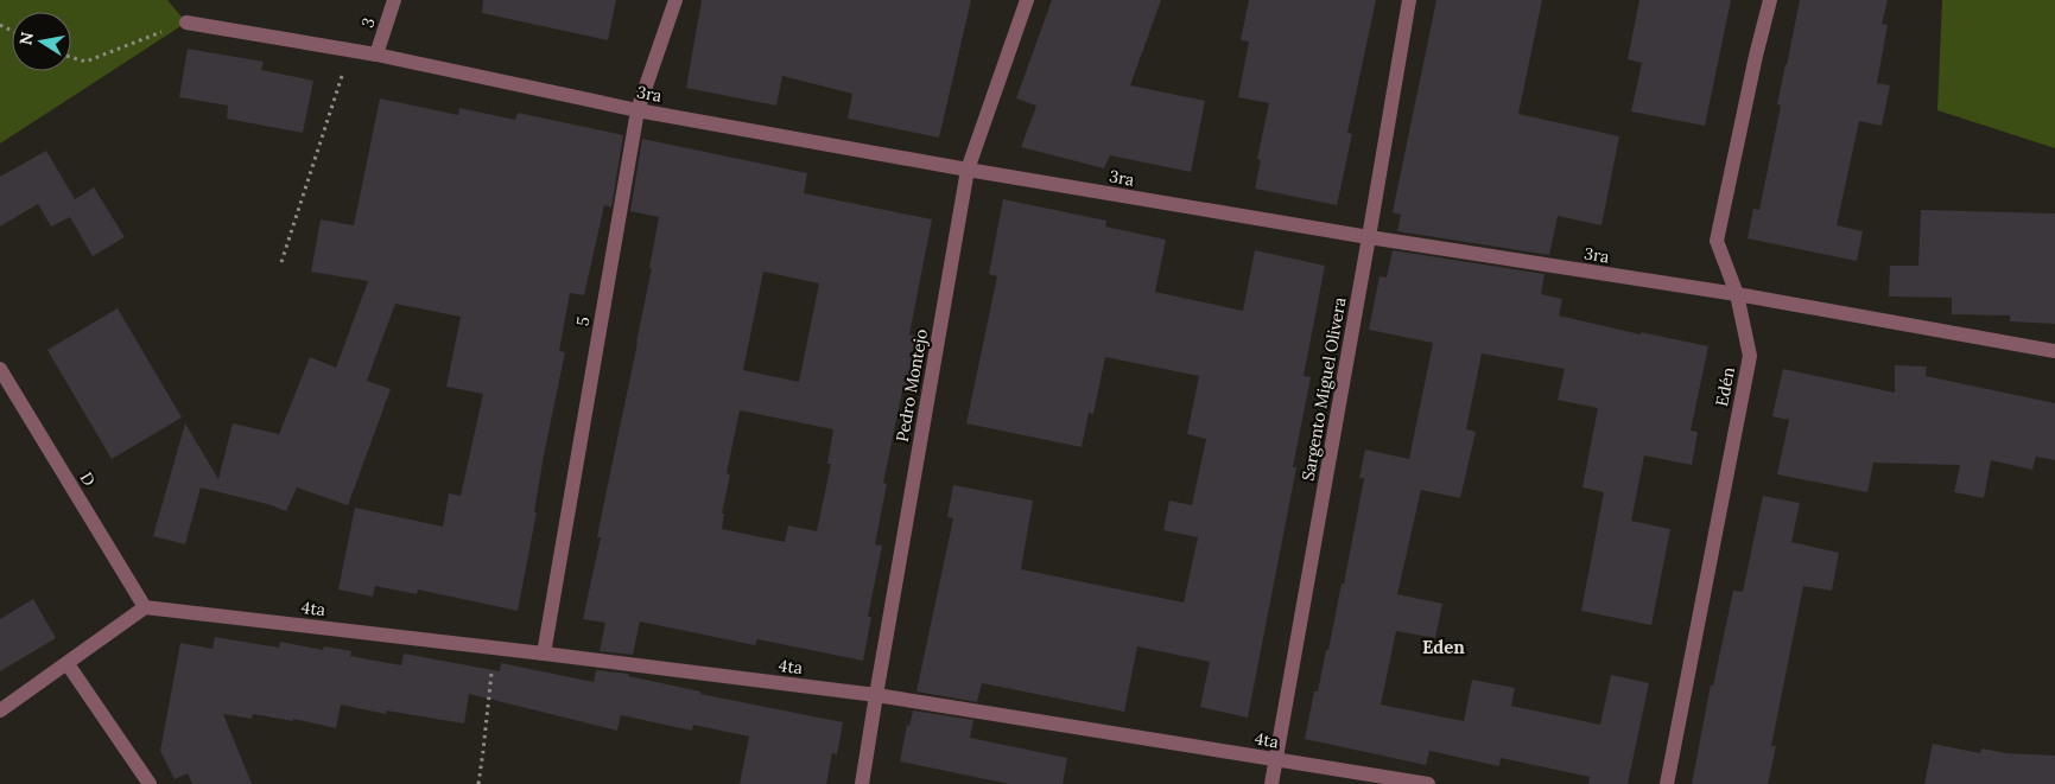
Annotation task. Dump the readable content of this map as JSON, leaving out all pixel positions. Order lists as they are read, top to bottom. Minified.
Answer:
{"streets":{"street":["3","3ra","5","Pedro Montejo","Edén","Sargento Miguel Olivera","D","4ta"]},"crossings":[["3","3ra"],["3ra","5"],["3ra","Pedro Montejo"],["3ra","Edén"],["3ra","Sargento Miguel Olivera"],["5","4ta"],["Pedro Montejo","4ta"],["Sargento Miguel Olivera","4ta"],["D","4ta"]],"districts":["Eden"],"north":"left"}
